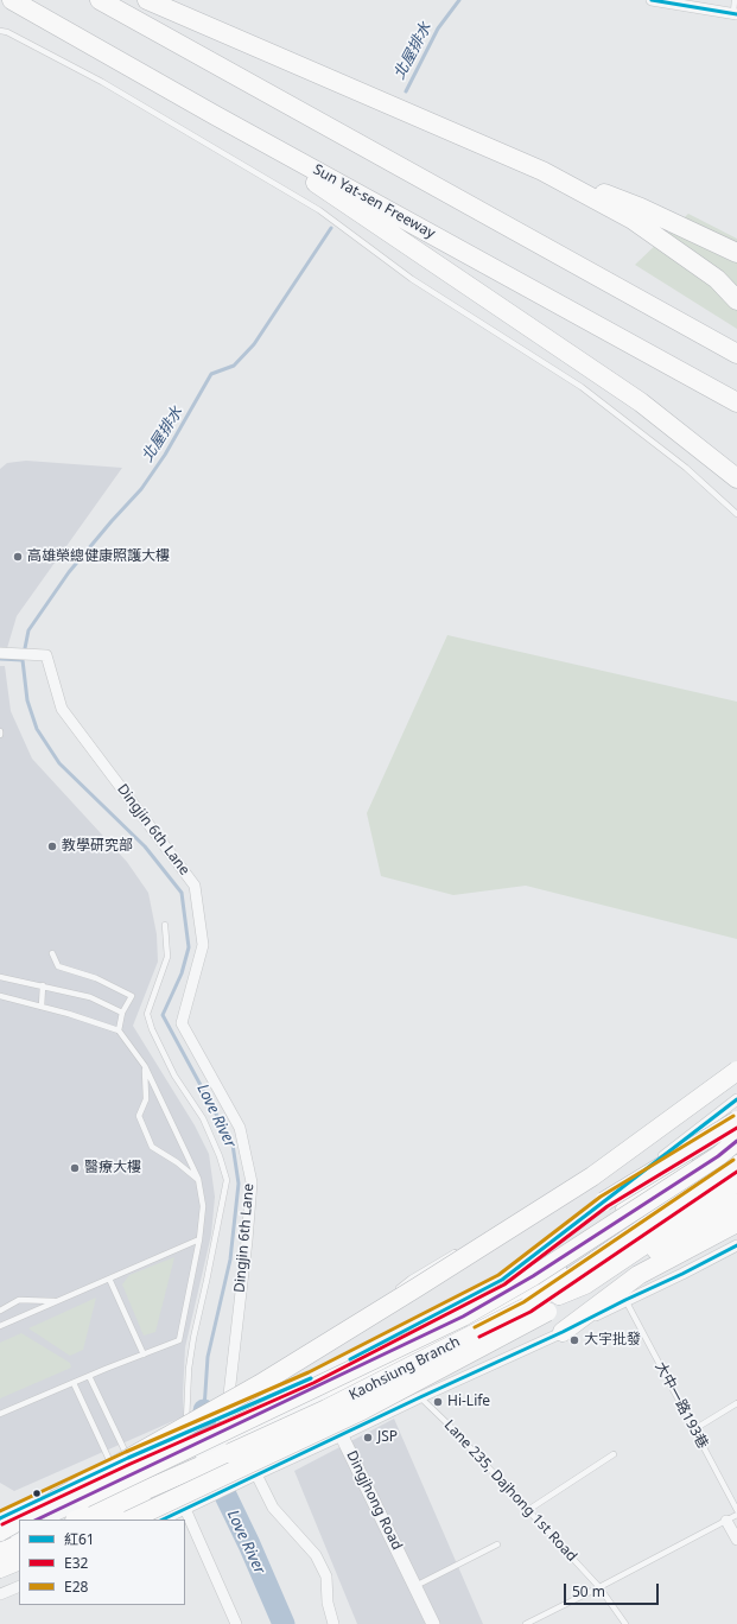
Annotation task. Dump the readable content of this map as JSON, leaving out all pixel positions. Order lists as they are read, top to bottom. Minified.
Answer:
{"streets":{"highway":["Sun Yat-sen Freeway","Kaohsiung Branch"],"street":["Dingjin 6th Lane","Dingjhong Road"],"lane":["大中一路193巷","Lane 235, Dajhong 1st Road"]},"water":["北屋排水","Love River"],"places":["高雄榮總健康照護大樓","教學研究部","醫療大樓","大宇批發","Hi-Life","JSP"],"lines":["transit line 紅61","transit line E28","transit line E32"],"legend":["紅61","E32","E28"],"scale_bar":"50 m"}
